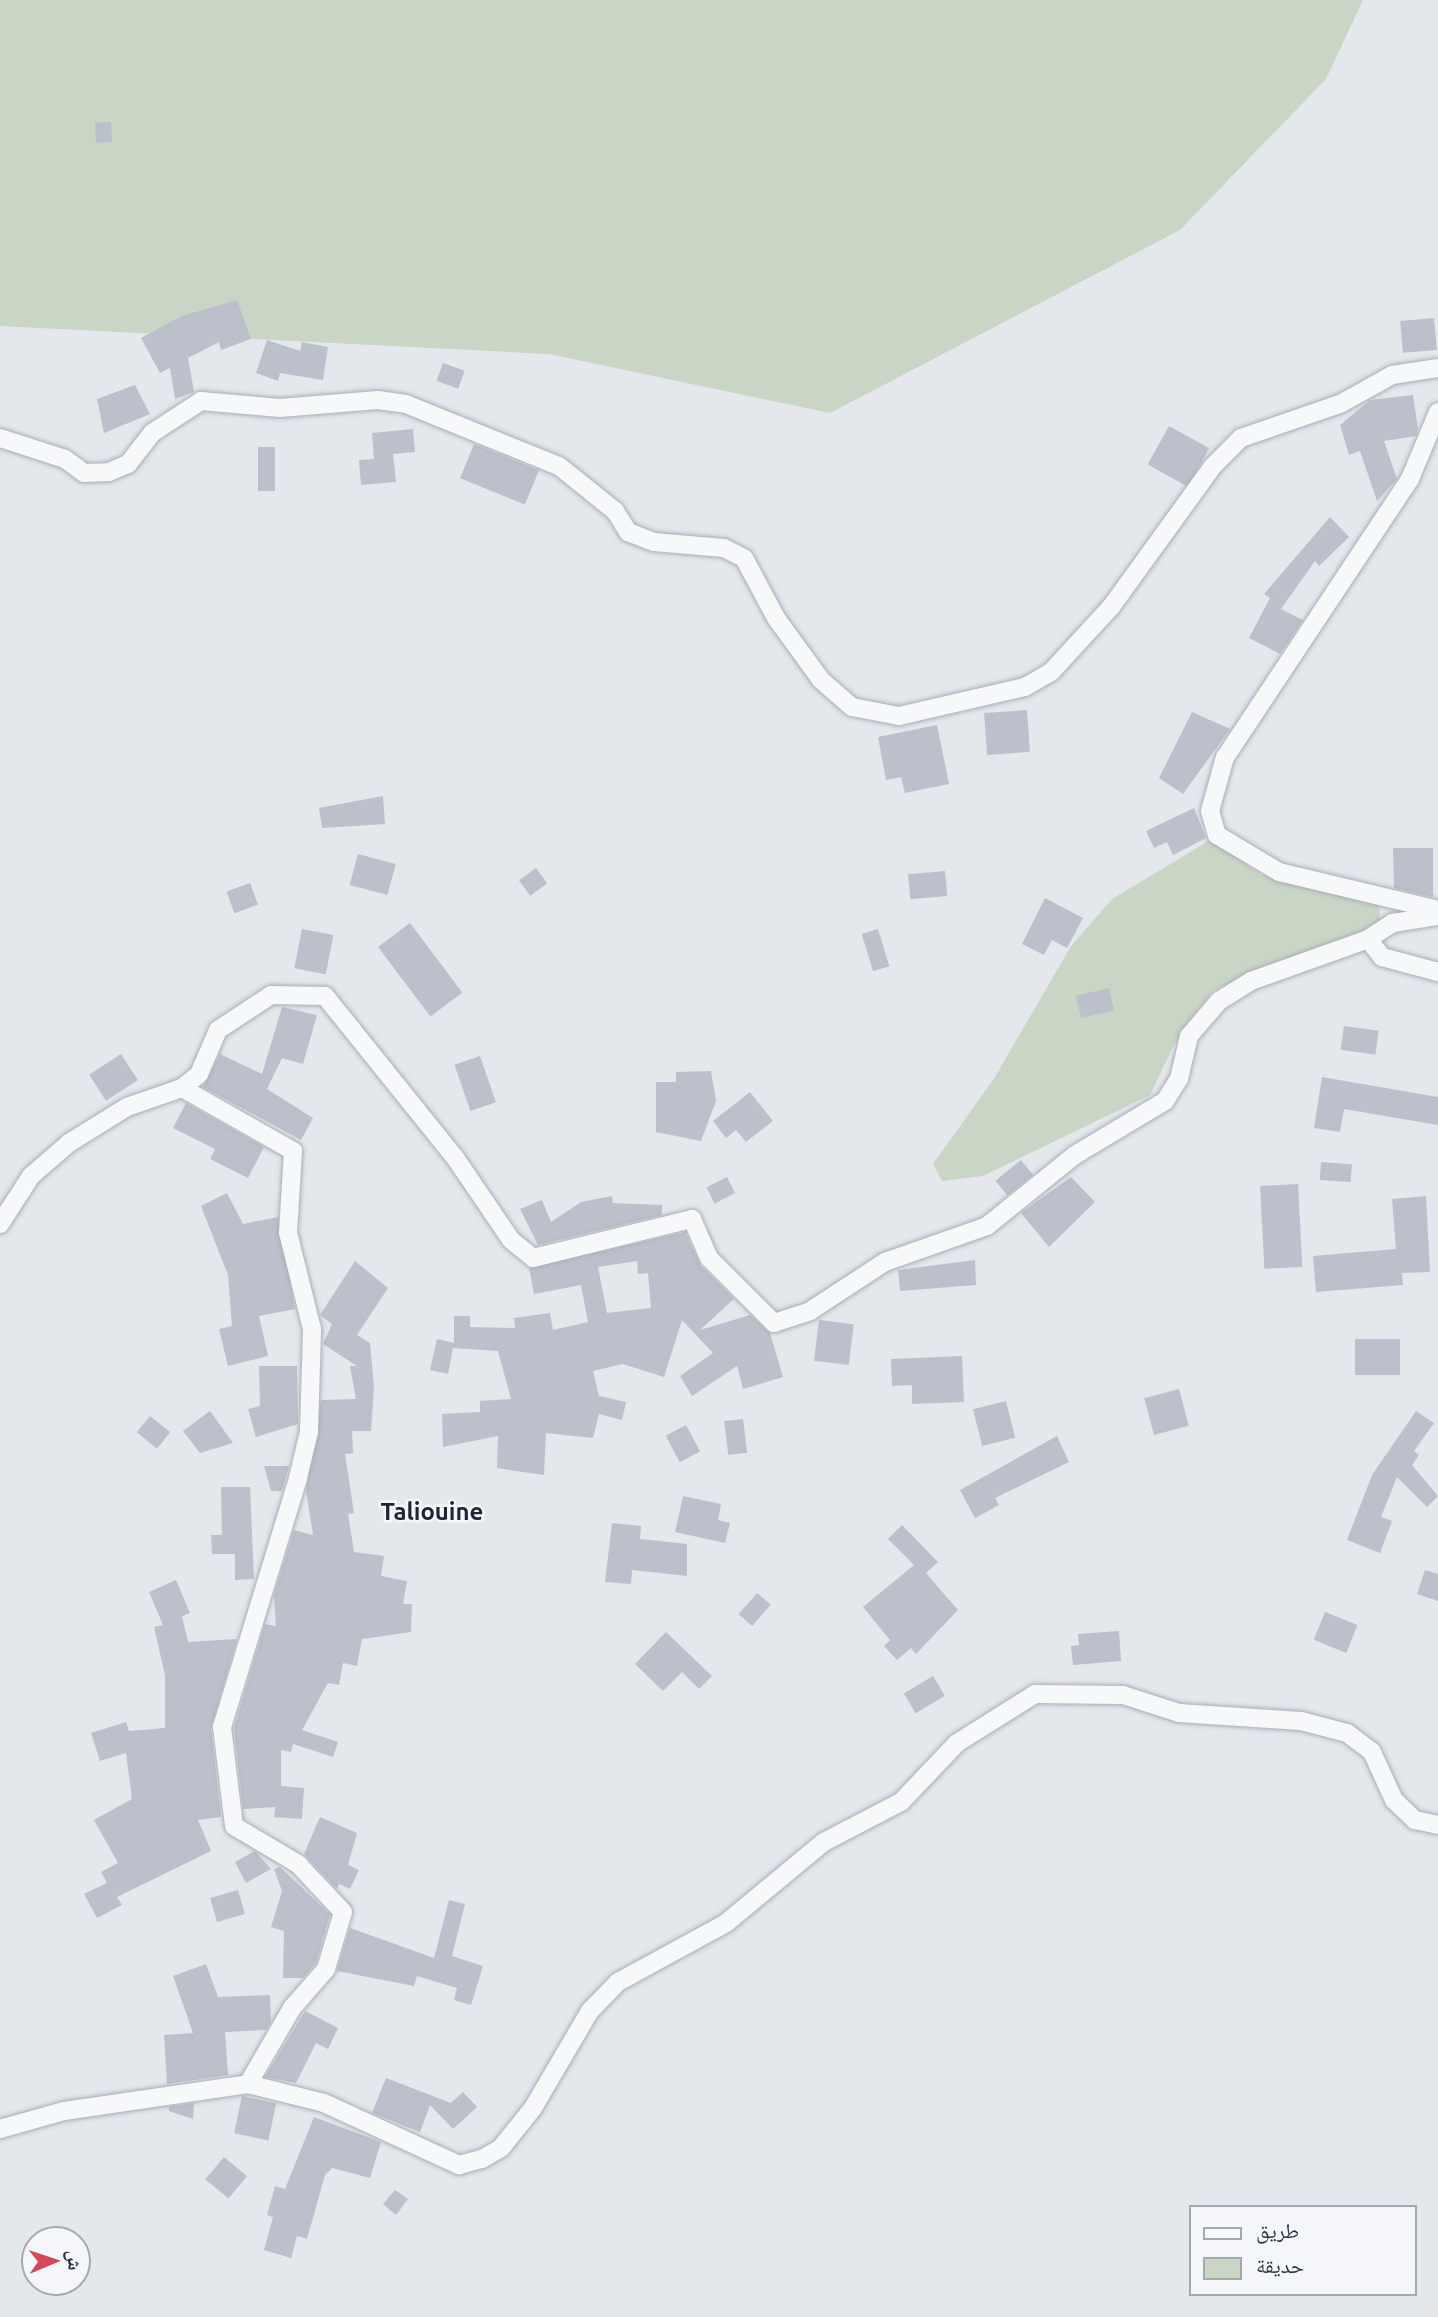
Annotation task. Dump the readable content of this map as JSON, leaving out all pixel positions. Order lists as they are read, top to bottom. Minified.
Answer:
{"districts":["Taliouine"],"legend":["طريق","حديقة"],"north":"right"}
